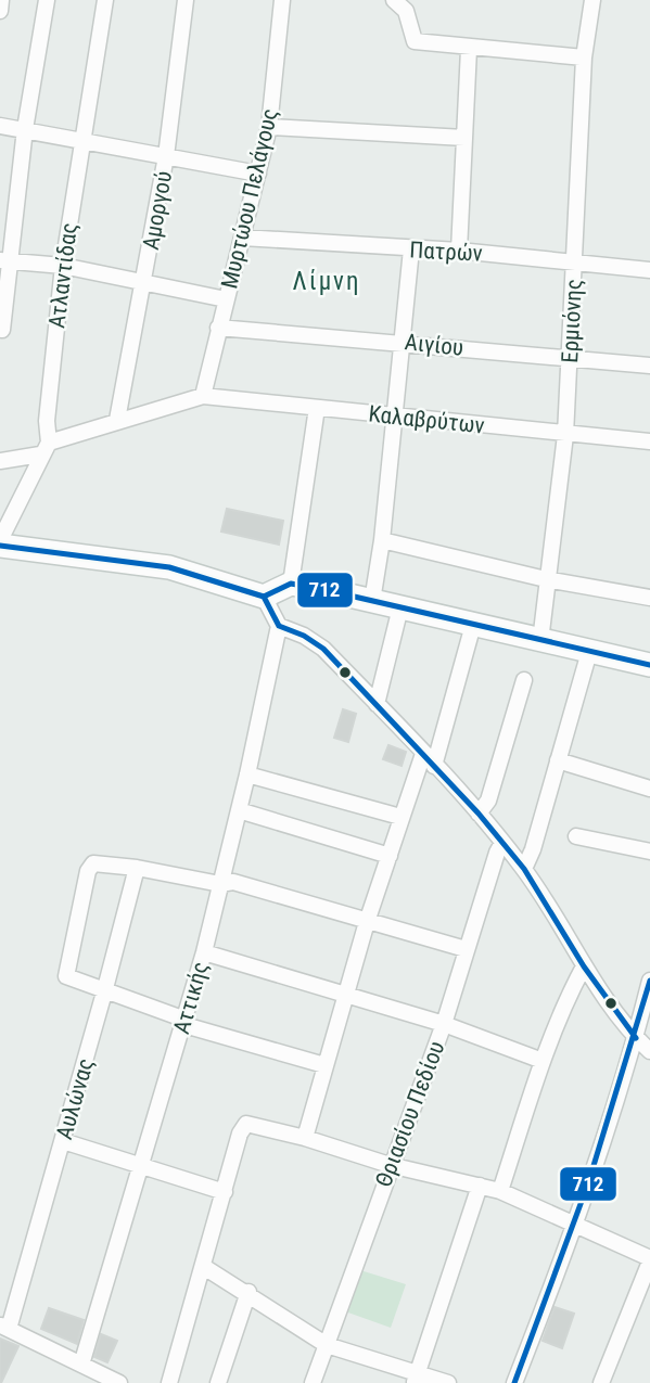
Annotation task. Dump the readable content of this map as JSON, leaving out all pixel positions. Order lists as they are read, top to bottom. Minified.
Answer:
{"streets":{"street":["Μυρτώου Πελάγους","Αμοργού","Πατρών","Ατλαντίδας","Ερμιόνης","Αιγίου","Καλαβρύτων","Αττικής","Αυλώνας","Θριασίου Πεδίου"]},"crossings":[["Μυρτώου Πελάγους","Πατρών"],["Μυρτώου Πελάγους","Αιγίου"],["Μυρτώου Πελάγους","Καλαβρύτων"],["Πατρών","Ερμιόνης"],["Ερμιόνης","Αιγίου"],["Ερμιόνης","Καλαβρύτων"]],"districts":["Λίμνη"],"lines":["transit line 712"]}
